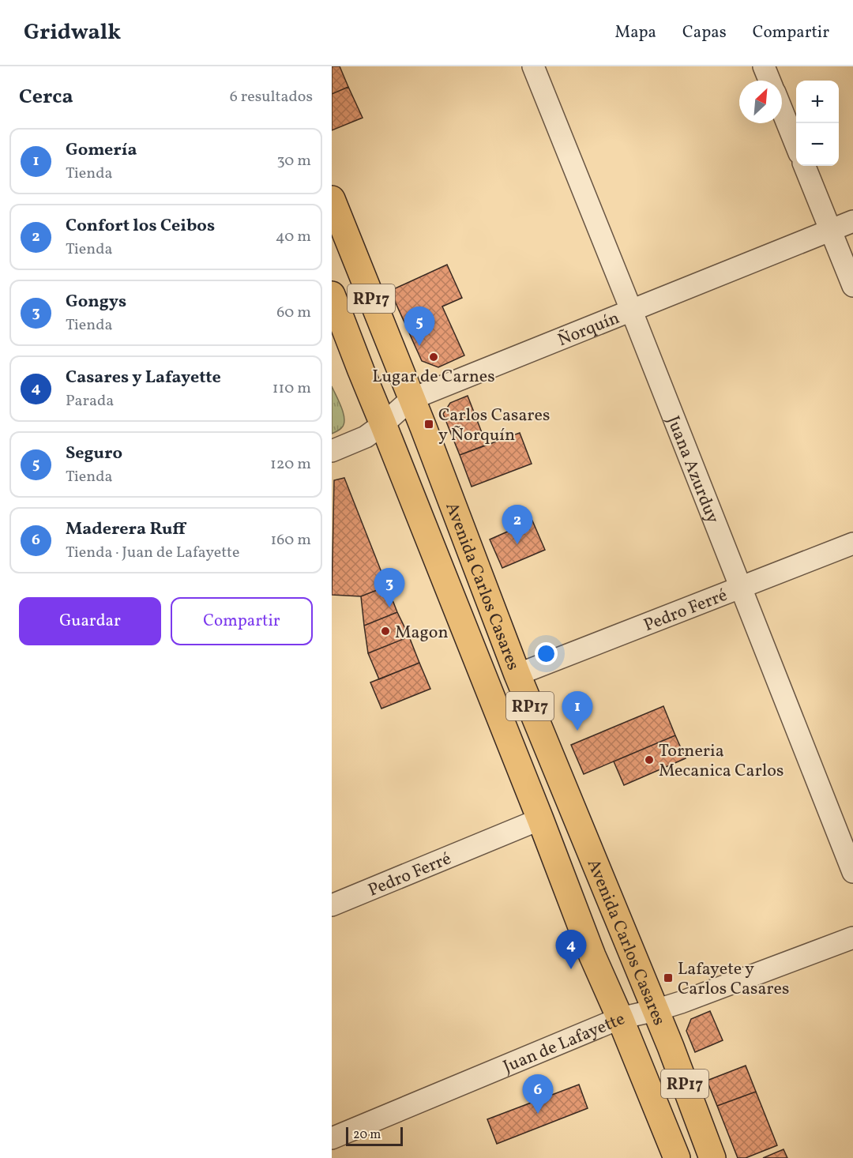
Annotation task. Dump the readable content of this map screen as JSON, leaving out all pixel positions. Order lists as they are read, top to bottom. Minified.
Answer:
{"streets":{"main road":["RP17","Avenida Carlos Casares"],"street":["Ñorquín","Juana Azurduy","Pedro Ferré","Juan de Lafayette"]},"crossings":[["Ñorquín","Juana Azurduy"],["Ñorquín","Avenida Carlos Casares"],["Juana Azurduy","Pedro Ferré"],["Avenida Carlos Casares","Pedro Ferré"],["Avenida Carlos Casares","Juan de Lafayette"]],"places":{"other":["Lugar de Carnes","Magon","Torneria Mecanica Carlos"],"transit":["Carlos Casares y Ñorquín","Lafayete y Carlos Casares"]},"scale_bar":"20 m","north":"top right","page":{"header":"Gridwalk","nav":["Mapa","Capas","Compartir"],"heading":["Cerca","6 resultados"],"map_buttons":["+","−"],"list":[{"mark":"1","name":"Gomería","note":"Tienda","value":"30 m"},{"mark":"2","name":"Confort los Ceibos","note":"Tienda","value":"40 m"},{"mark":"3","name":"Gongys","note":"Tienda","value":"60 m"},{"mark":"4","name":"Casares y Lafayette","note":"Parada","value":"110 m"},{"mark":"5","name":"Seguro","note":"Tienda","value":"120 m"},{"mark":"6","name":"Maderera Ruff","note":"Tienda · Juan de Lafayette","value":"160 m"}],"pins":["5","2","3","1","4","6"],"buttons":["Guardar","Compartir"],"scale":"20 m"}}
